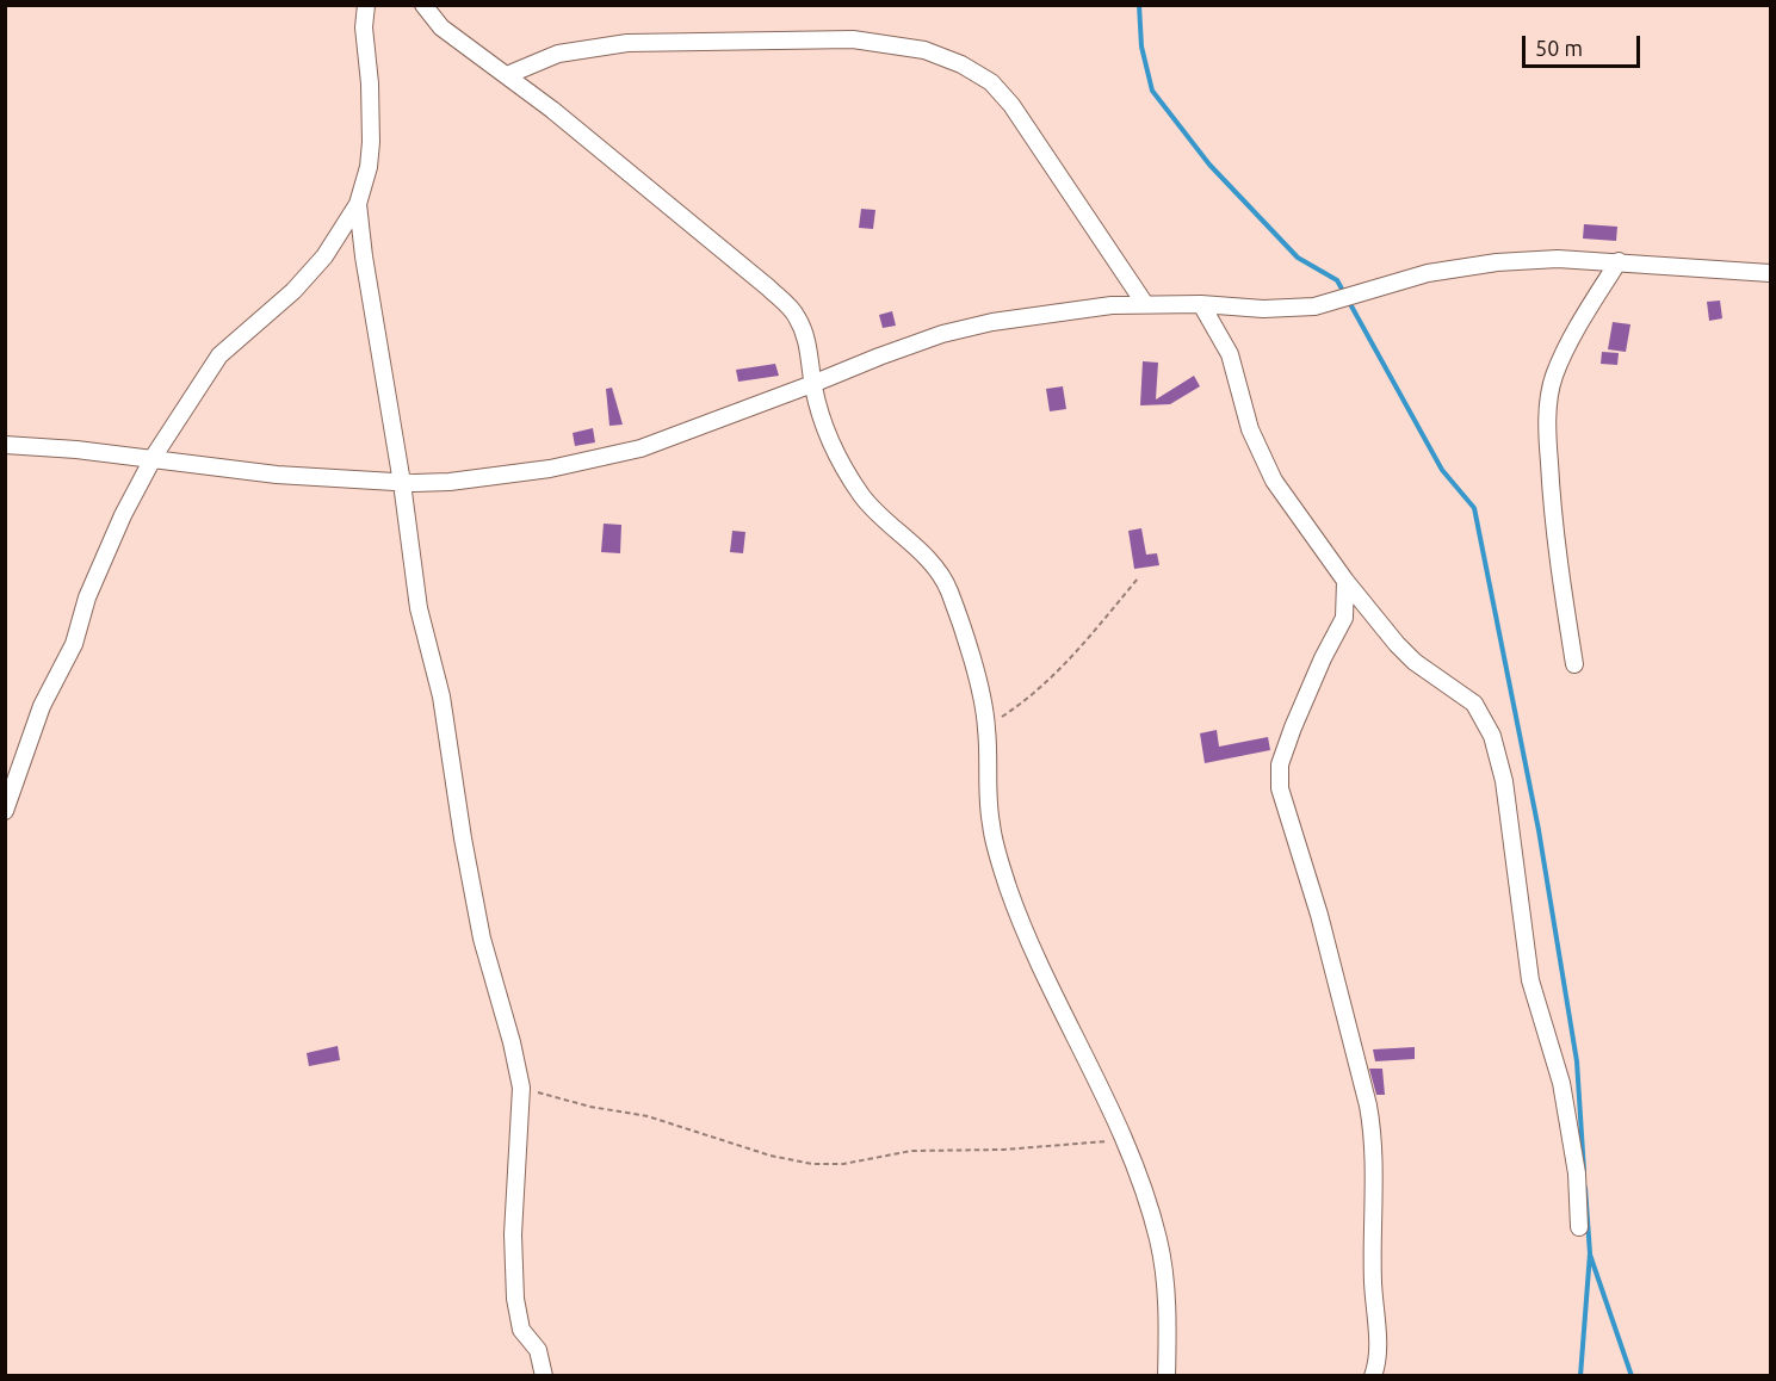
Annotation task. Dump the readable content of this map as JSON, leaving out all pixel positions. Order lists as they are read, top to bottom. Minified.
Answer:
{"scale_bar":"50 m"}
